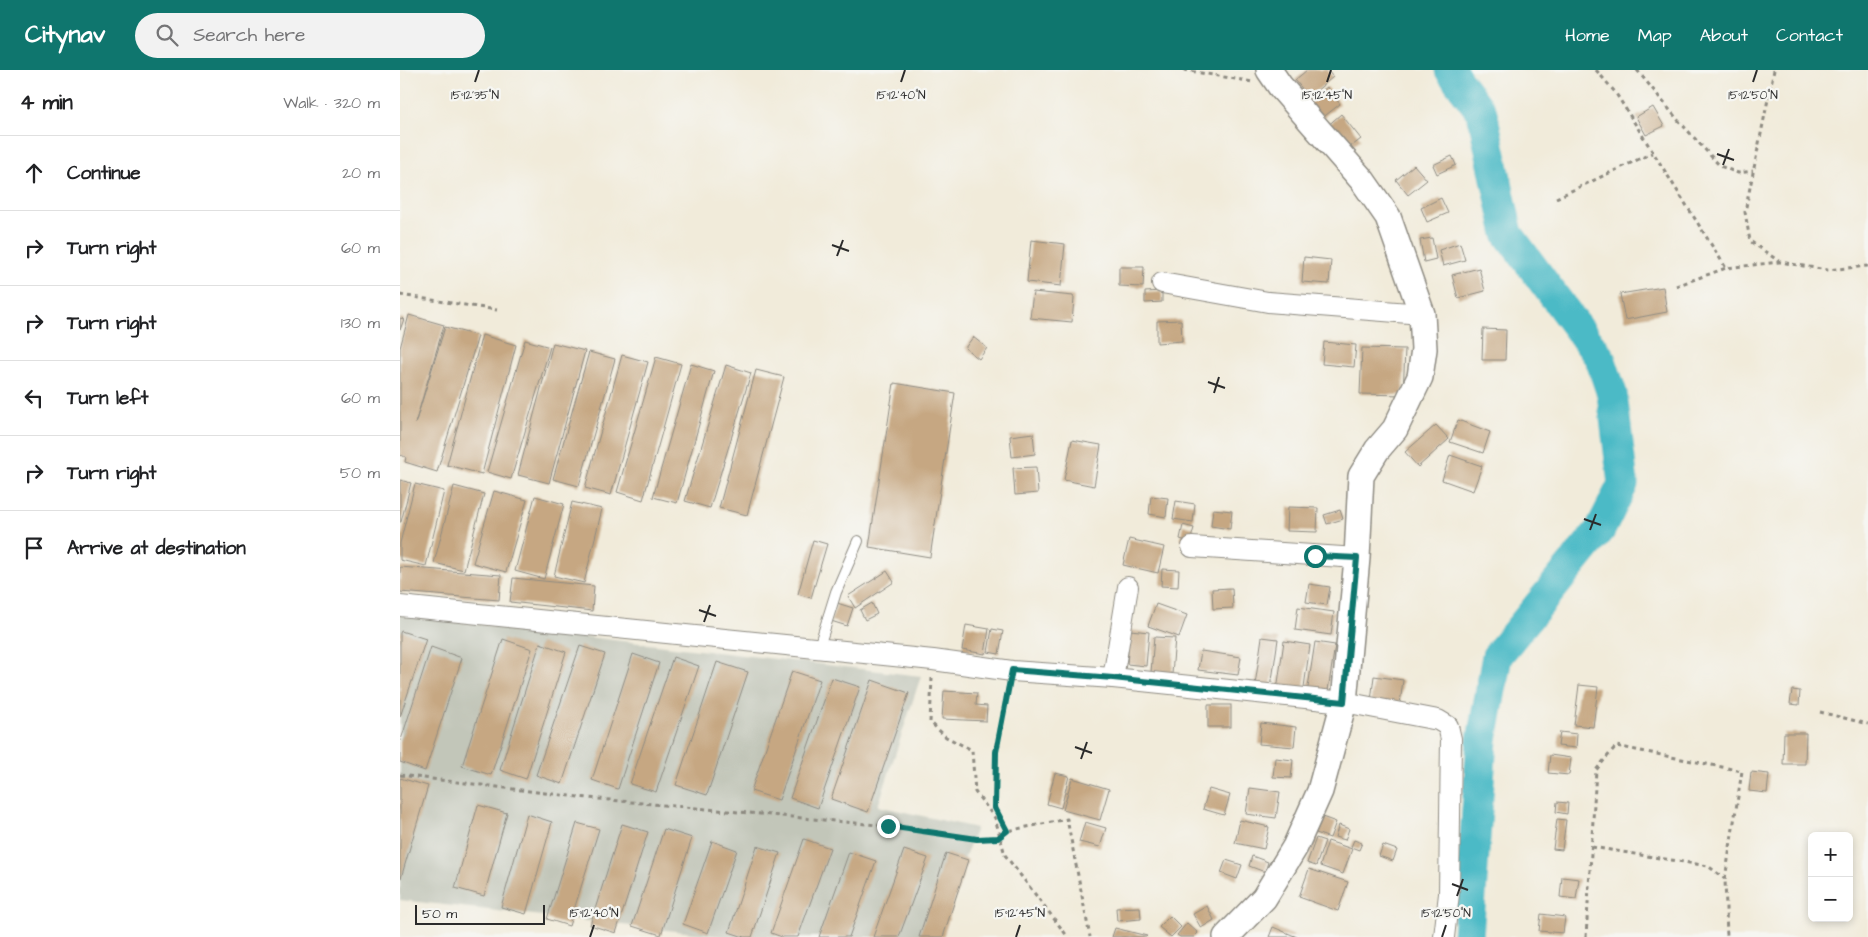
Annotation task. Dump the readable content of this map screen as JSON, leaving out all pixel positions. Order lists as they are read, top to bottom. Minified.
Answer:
{"scale_bar":"50 m","page":{"header":"Citynav","search":"Search here","nav":["Home","Map","About","Contact"],"heading":["4 min","Walk · 320 m"],"list":[["Continue","20 m"],["Turn right","60 m"],["Turn right","130 m"],["Turn left","60 m"],["Turn right","50 m"],"Arrive at destination"],"map_buttons":["+","−"],"scale":"50 m"},"coordinates":["15°12'40\"N","15°12'35\"N","15°12'45\"N","15°12'50\"N"]}
